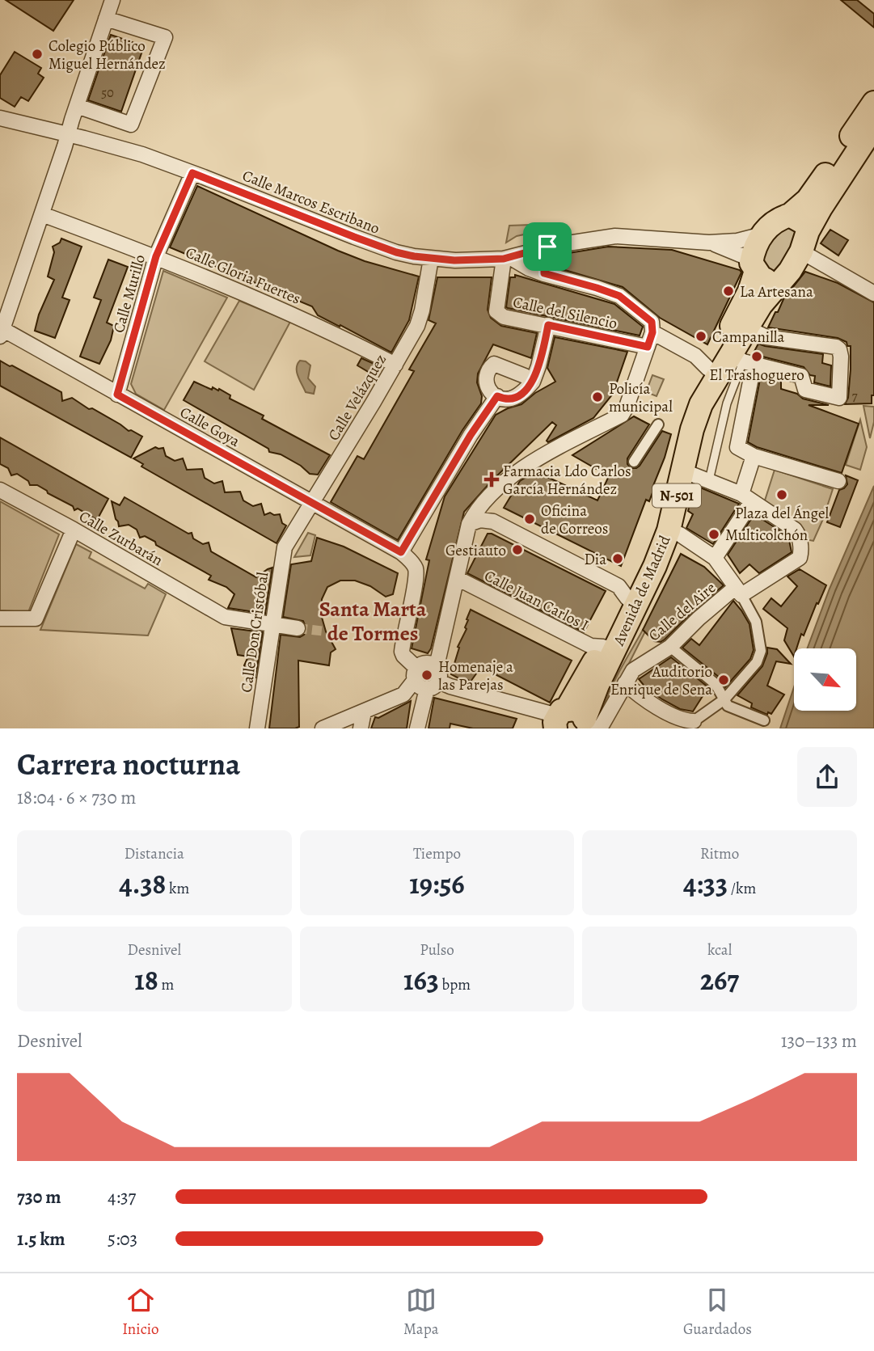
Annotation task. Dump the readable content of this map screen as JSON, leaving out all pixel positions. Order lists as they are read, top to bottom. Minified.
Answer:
{"streets":{"highway":["N-501","Avenida de Madrid"],"street":["Calle Marcos Escribano","Calle Gloria Fuertes","Calle Murillo","Calle del Silencio","Calle Velázquez","Calle Goya","Calle Zurbarán","Calle Juan Carlos I","Calle del Aire","Calle Don Cristóbal"]},"crossings":[["Calle Marcos Escribano","Calle Murillo"],["Calle Marcos Escribano","Calle del Silencio"],["Calle Marcos Escribano","Calle Velázquez"],["Calle Marcos Escribano","Avenida de Madrid"],["Calle Gloria Fuertes","Calle Murillo"],["Calle Gloria Fuertes","Calle Velázquez"],["Calle Murillo","Calle Goya"],["Calle Velázquez","Calle Goya"],["Calle Velázquez","Calle Don Cristóbal"],["Calle Zurbarán","Calle Don Cristóbal"],["Avenida de Madrid","Calle Juan Carlos I"],["Avenida de Madrid","Calle del Aire"]],"districts":["Santa Marta de Tormes"],"places":{"other":["Colegio Público Miguel Hernández","La Artesana","Campanilla","El Trashoguero","Policía municipal","Plaza del Ángel","Oficina de Correos","Multicolchón","Gestiauto","Dia","Homenaje a las Parejas","Auditorio Enrique de Sena"],"health":["Farmacia Ldo Carlos García Hernández"]},"house_numbers":["50","7"],"north":"bottom right","page":{"heading":["Carrera nocturna","18:04 · 6 × 730 m"],"stats":[["Distancia","4.38 km"],["Tiempo","19:56"],["Ritmo","4:33 /km"],["Desnivel","18 m"],["Pulso","163 bpm"],["kcal","267"]],"chart":["Desnivel","130–133 m"],"list":[{"name":"730 m","note":"4:37"},{"name":"1.5 km","note":"5:03"}],"tabs":["Inicio","Mapa","Guardados"]}}
